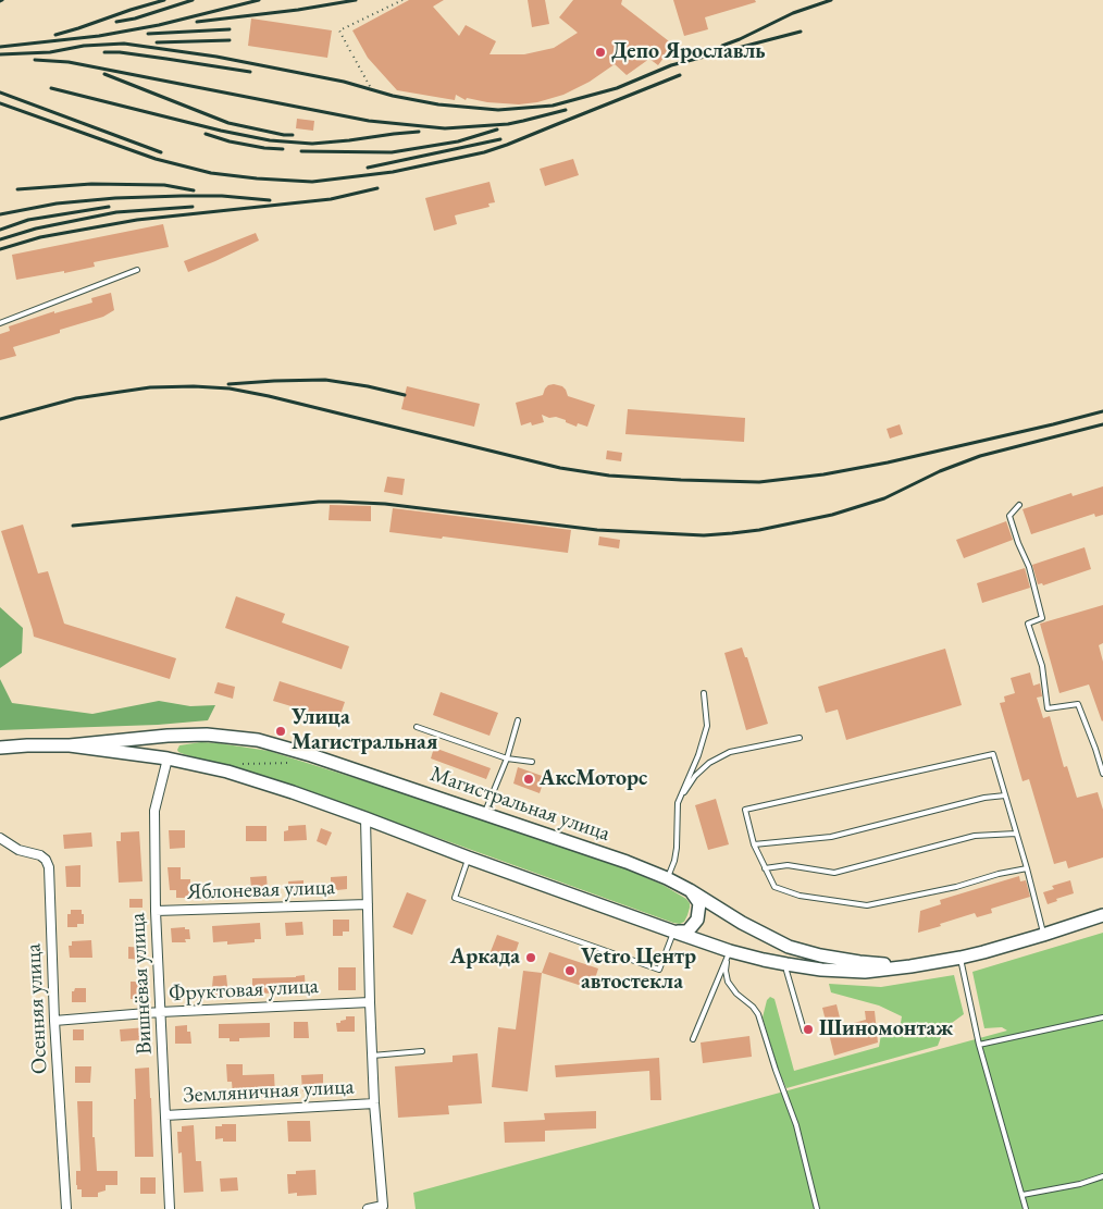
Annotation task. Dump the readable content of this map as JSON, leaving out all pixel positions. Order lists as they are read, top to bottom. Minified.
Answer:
{"streets":{"main road":["Магистральная улица"],"street":["Яблоневая улица","Вишнёвая улица","Фруктовая улица","Осенняя улица","Земляничная улица"]},"crossings":[["Магистральная улица","Вишнёвая улица"],["Яблоневая улица","Вишнёвая улица"],["Вишнёвая улица","Фруктовая улица"],["Вишнёвая улица","Земляничная улица"],["Фруктовая улица","Осенняя улица"]],"places":["Депо Ярославль","Улица Магистральная","АксМоторс","Аркада","Vetro Центр автостекла","Шиномонтаж"]}
